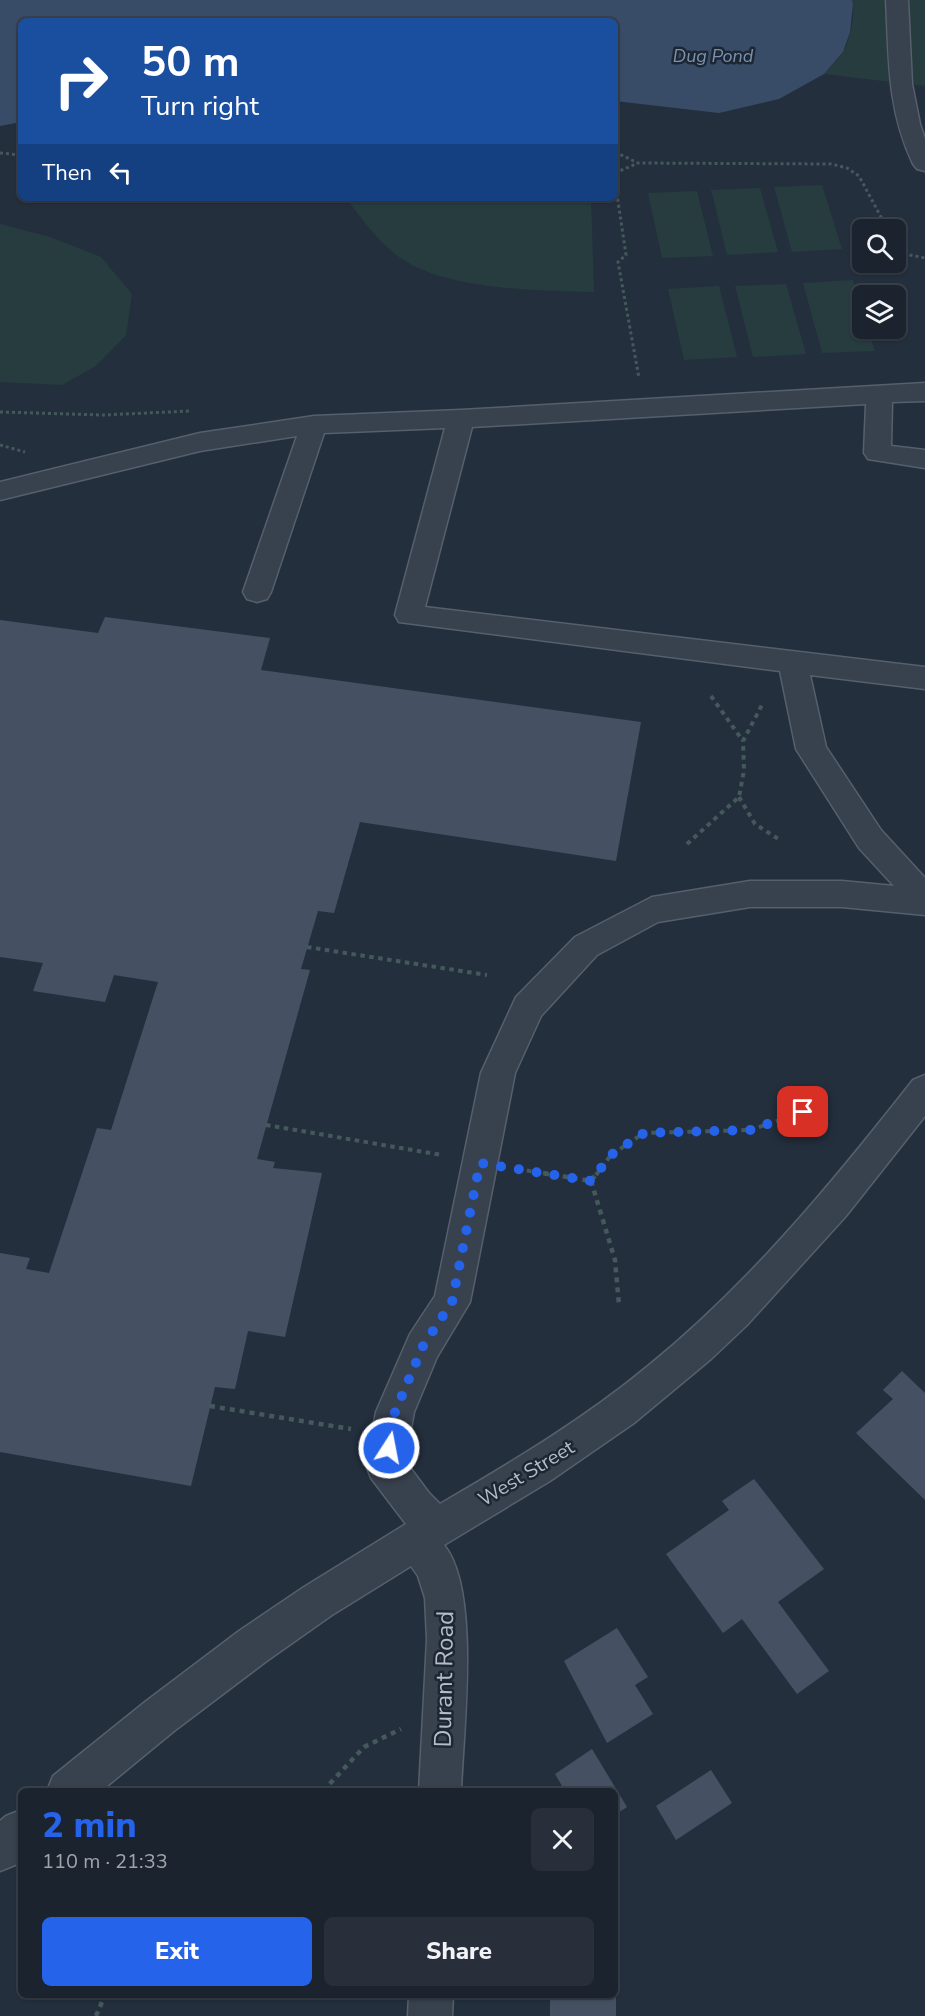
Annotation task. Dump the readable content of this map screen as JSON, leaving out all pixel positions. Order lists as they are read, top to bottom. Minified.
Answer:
{"streets":{"street":["West Street","Durant Road"]},"crossings":[["West Street","Durant Road"]],"water":["Dug Pond"],"page":{"turn":["50 m","Turn right"],"then":"Then","heading":["2 min","110 m · 21:33"],"buttons":["Exit","Share"]}}
